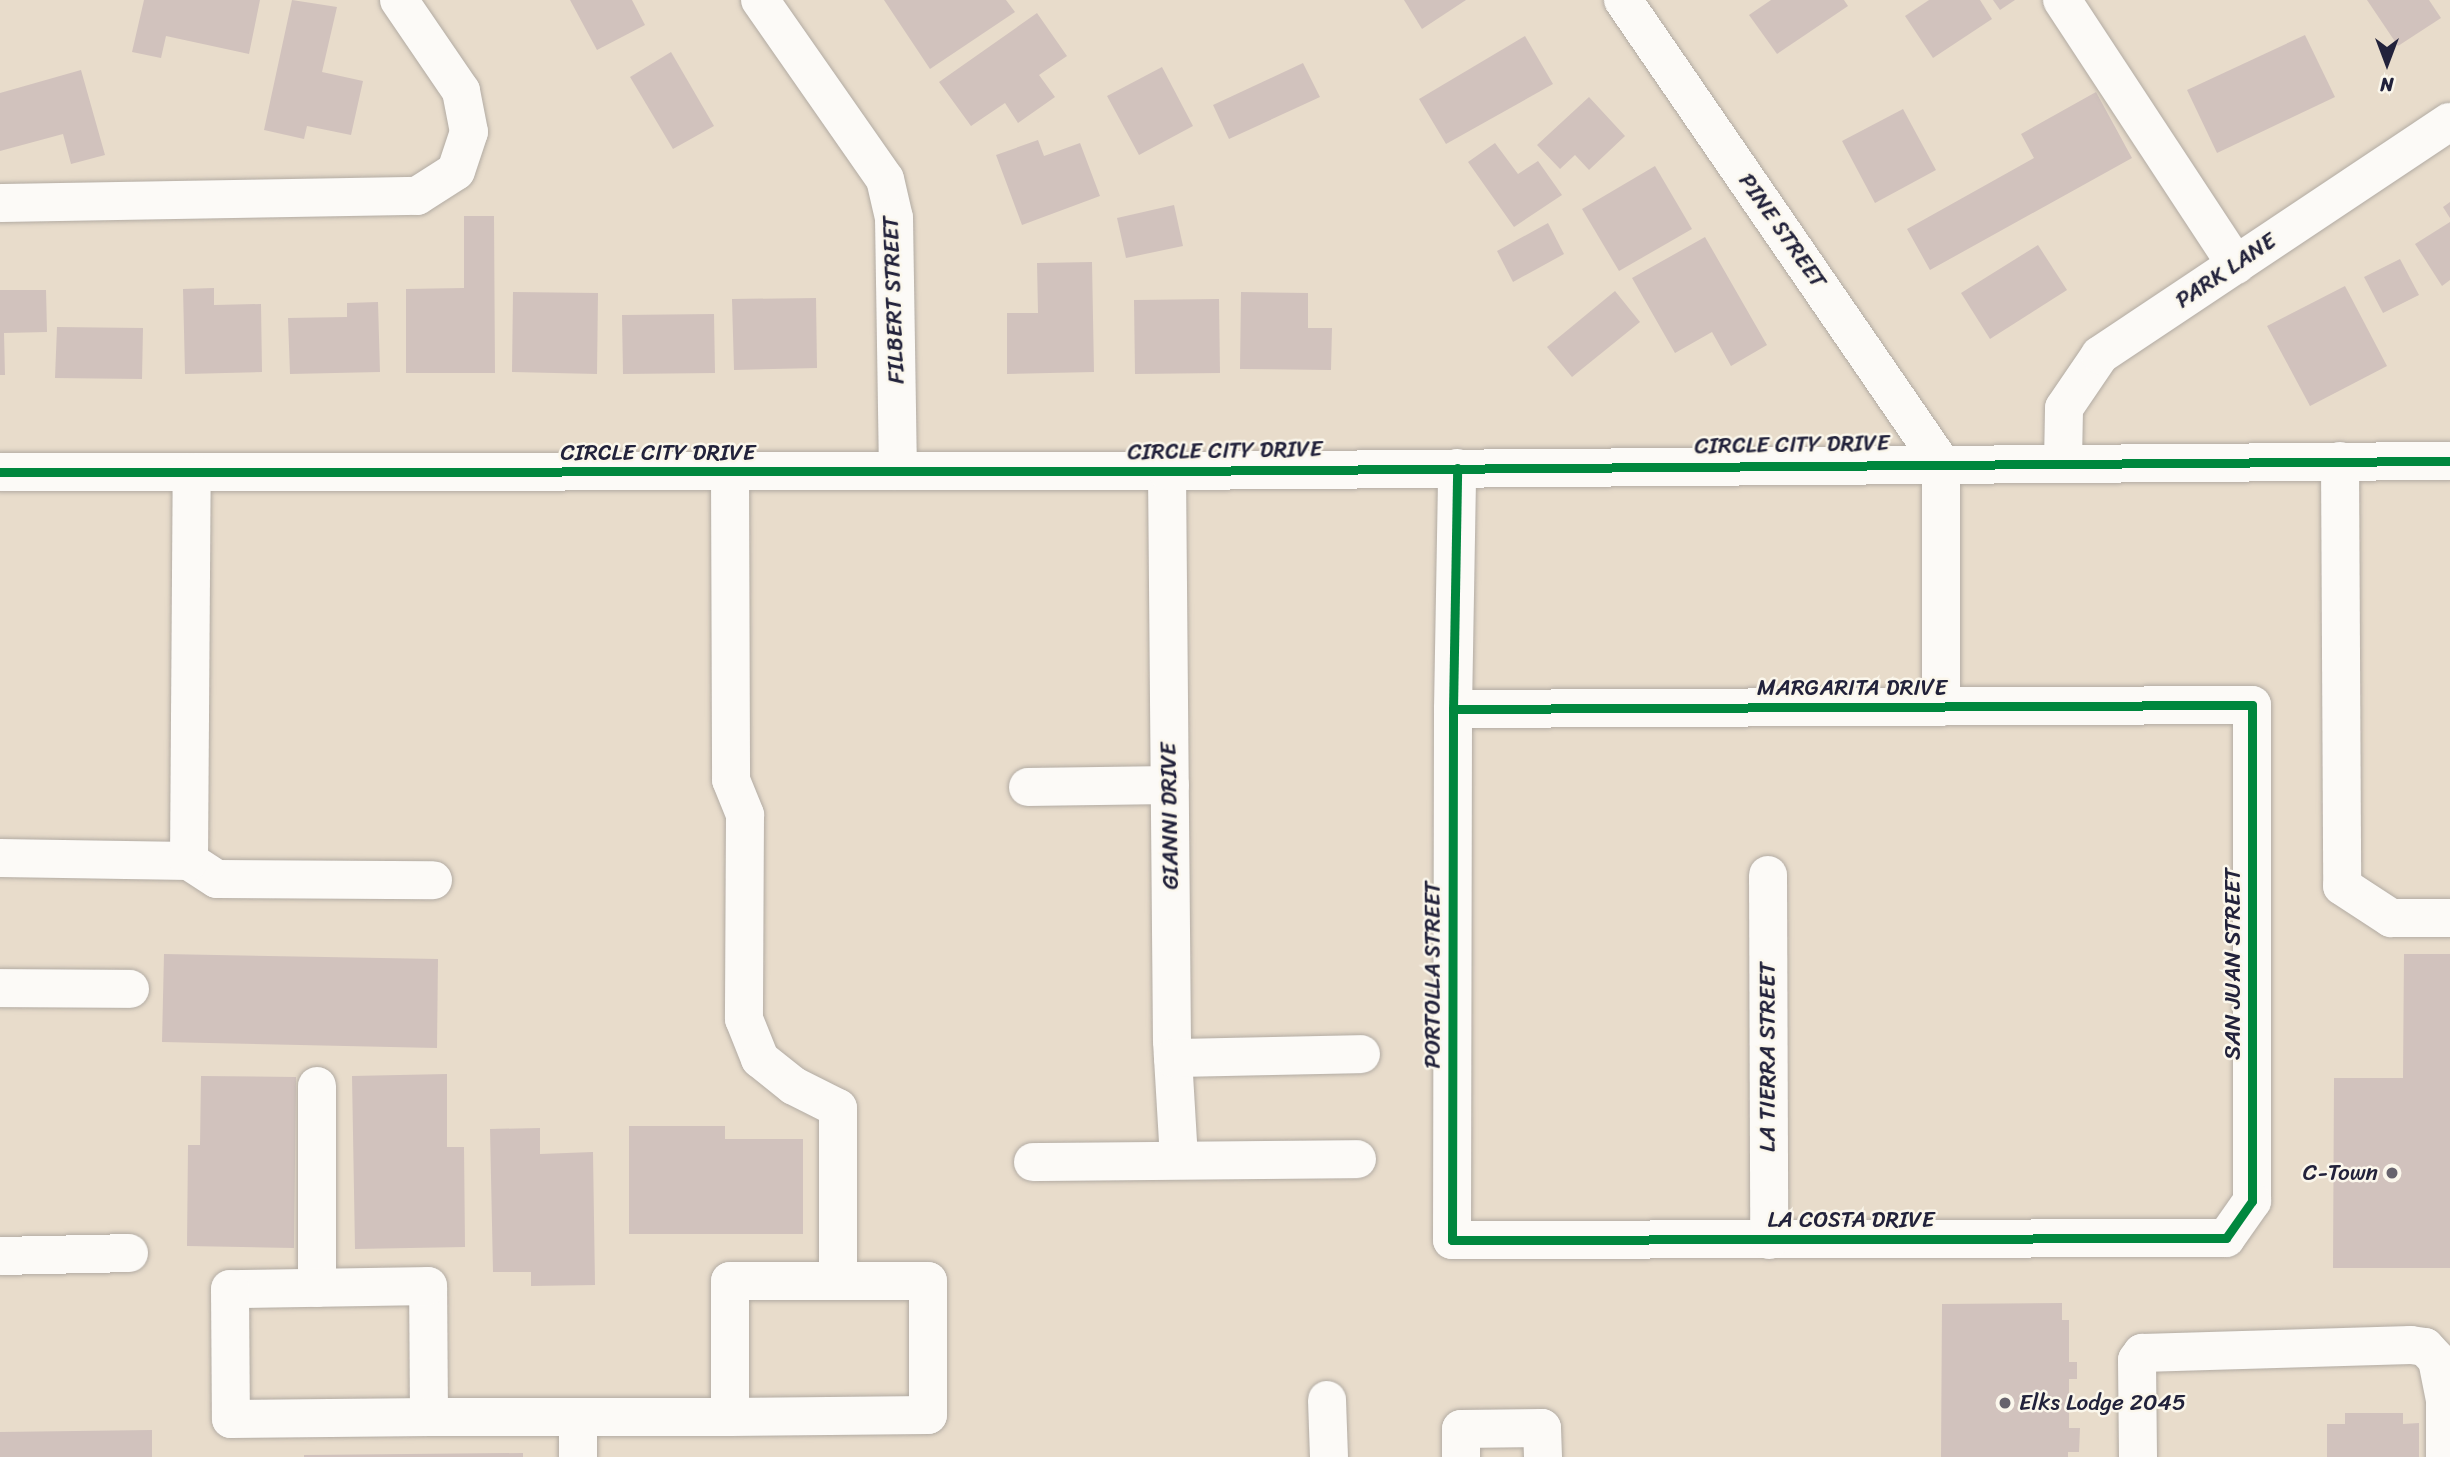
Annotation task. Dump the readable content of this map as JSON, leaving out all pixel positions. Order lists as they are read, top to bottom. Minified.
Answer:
{"streets":{"street":["PINE STREET","PARK LANE","FILBERT STREET","CIRCLE CITY DRIVE","MARGARITA DRIVE","GIANNI DRIVE","SAN JUAN STREET","PORTOLLA STREET","LA TIERRA STREET","LA COSTA DRIVE"]},"crossings":[["PINE STREET","CIRCLE CITY DRIVE"],["PARK LANE","CIRCLE CITY DRIVE"],["FILBERT STREET","CIRCLE CITY DRIVE"],["CIRCLE CITY DRIVE","GIANNI DRIVE"],["CIRCLE CITY DRIVE","PORTOLLA STREET"],["MARGARITA DRIVE","SAN JUAN STREET"],["MARGARITA DRIVE","PORTOLLA STREET"],["SAN JUAN STREET","LA COSTA DRIVE"],["PORTOLLA STREET","LA COSTA DRIVE"],["LA TIERRA STREET","LA COSTA DRIVE"]],"places":["C-Town","Elks Lodge 2045"],"north":"bottom"}
